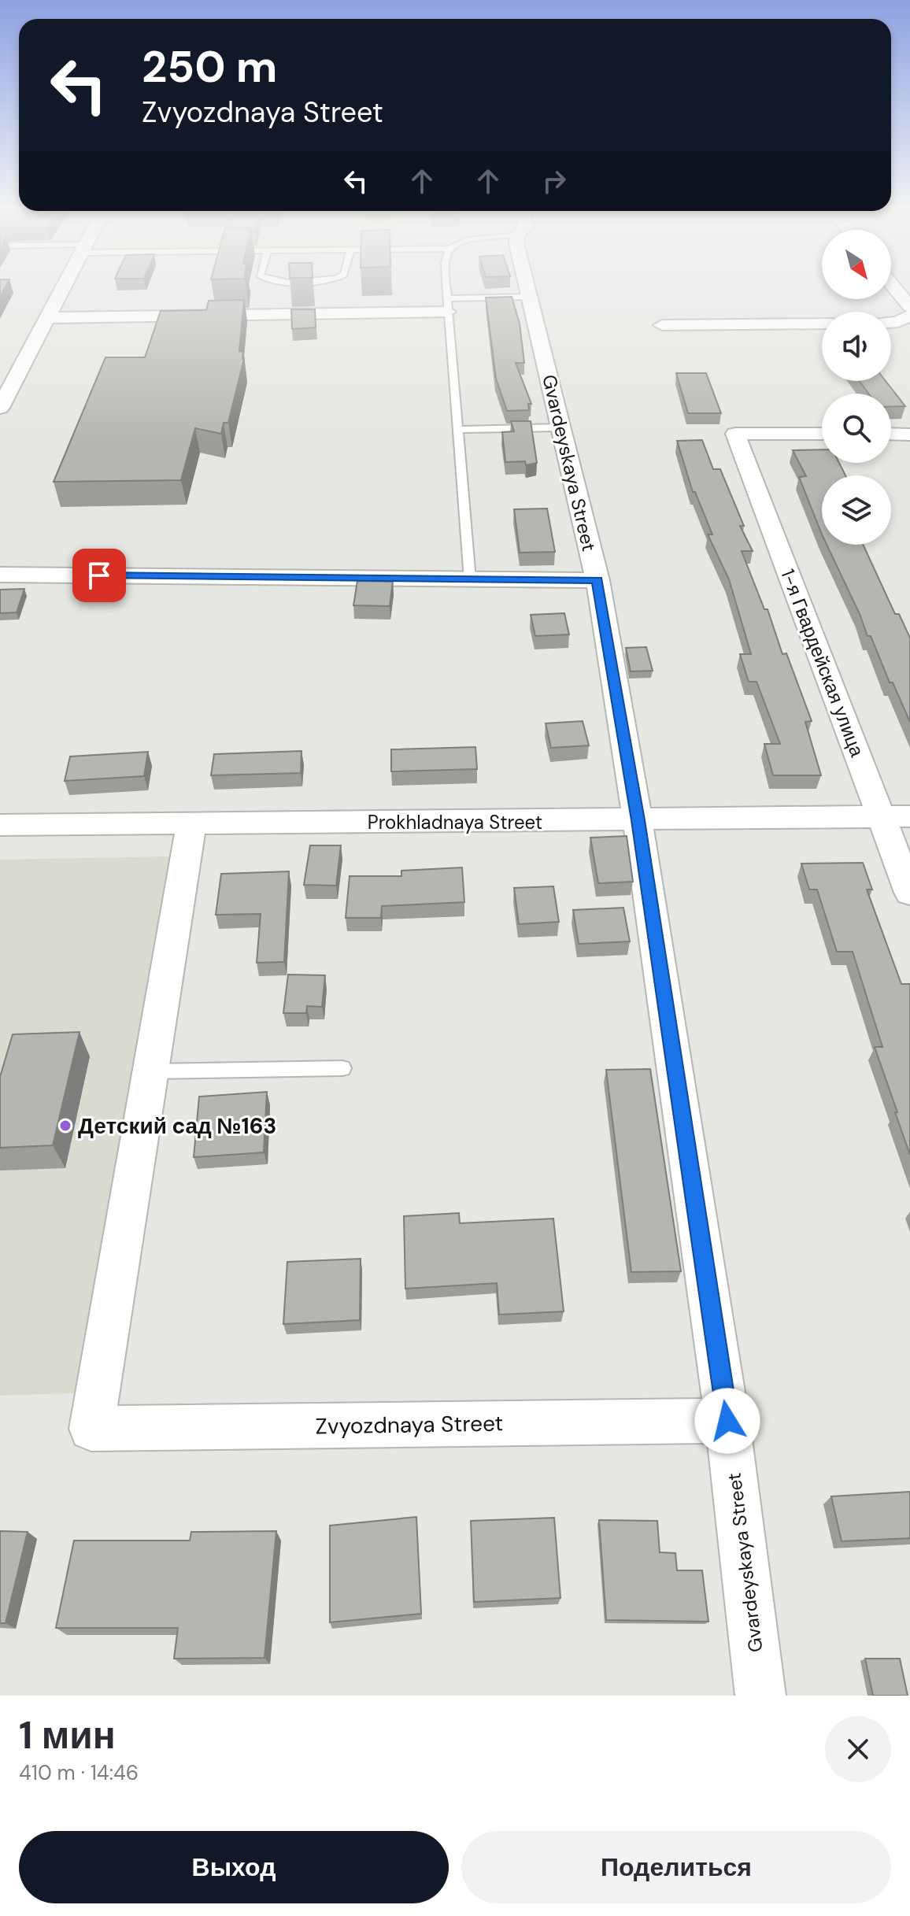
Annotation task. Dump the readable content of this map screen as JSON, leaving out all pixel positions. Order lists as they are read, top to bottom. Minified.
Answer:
{"streets":{"street":["Gvardeyskaya Street","1-я Гвардейская улица","Prokhladnaya Street","Zvyozdnaya Street"]},"crossings":[["Gvardeyskaya Street","Prokhladnaya Street"],["Gvardeyskaya Street","Zvyozdnaya Street"],["1-я Гвардейская улица","Prokhladnaya Street"]],"places":["Детский cад №163"],"north":"bottom right","page":{"turn":["250 m","Zvyozdnaya Street"],"heading":["1 мин","410 m · 14:46"],"buttons":["Выход","Поделиться"]}}
